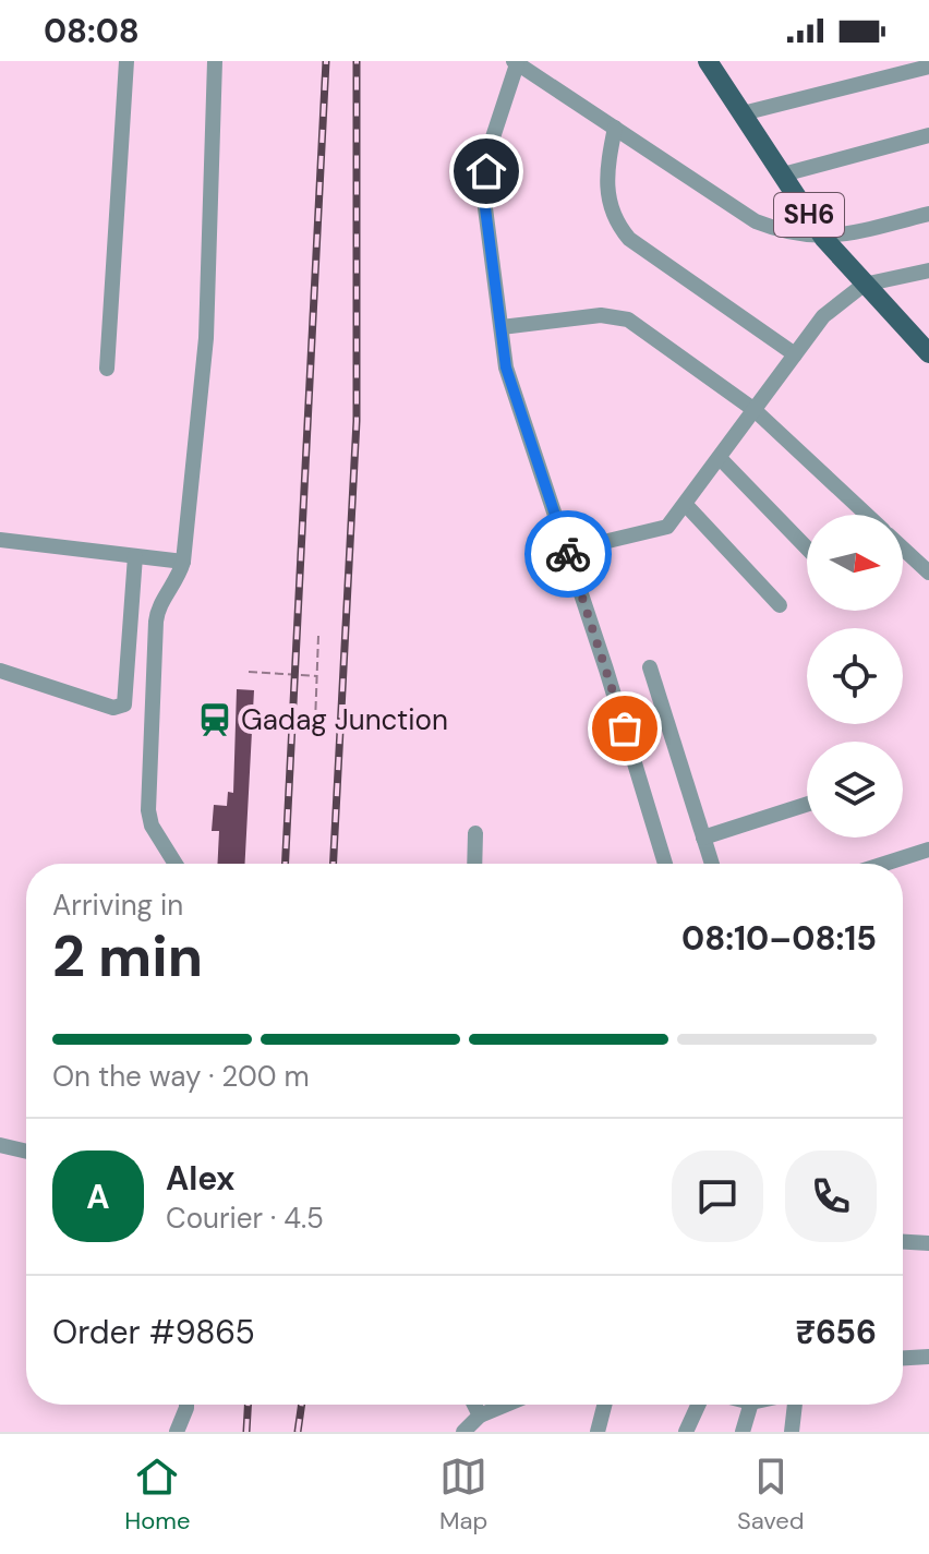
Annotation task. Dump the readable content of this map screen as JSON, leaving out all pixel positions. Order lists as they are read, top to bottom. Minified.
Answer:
{"streets":{"main road":["SH6"]},"places":{"station":["Gadag Junction"]},"north":"right","page":{"status":"08:08","heading":["2 min","Arriving in","08:10–08:15"],"panel":["Alex","Courier · 4.5","Order #9865","₹656"],"bar":"On the way · 200 m","round":"A","tabs":["Home","Map","Saved"]}}
